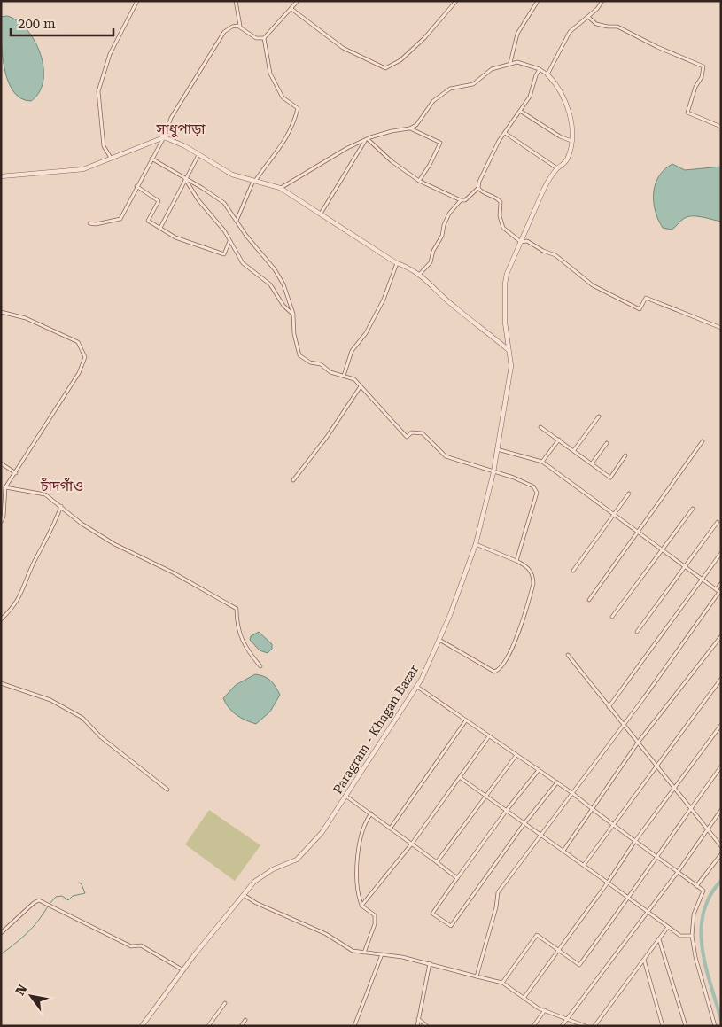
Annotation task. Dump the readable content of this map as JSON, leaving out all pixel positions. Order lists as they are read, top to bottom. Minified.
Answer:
{"streets":{"street":["Paragram - Khagan Bazar"]},"districts":["সাধুপাড়া","চাঁদগাঁও"],"scale_bar":"200 m","north":"top left"}
